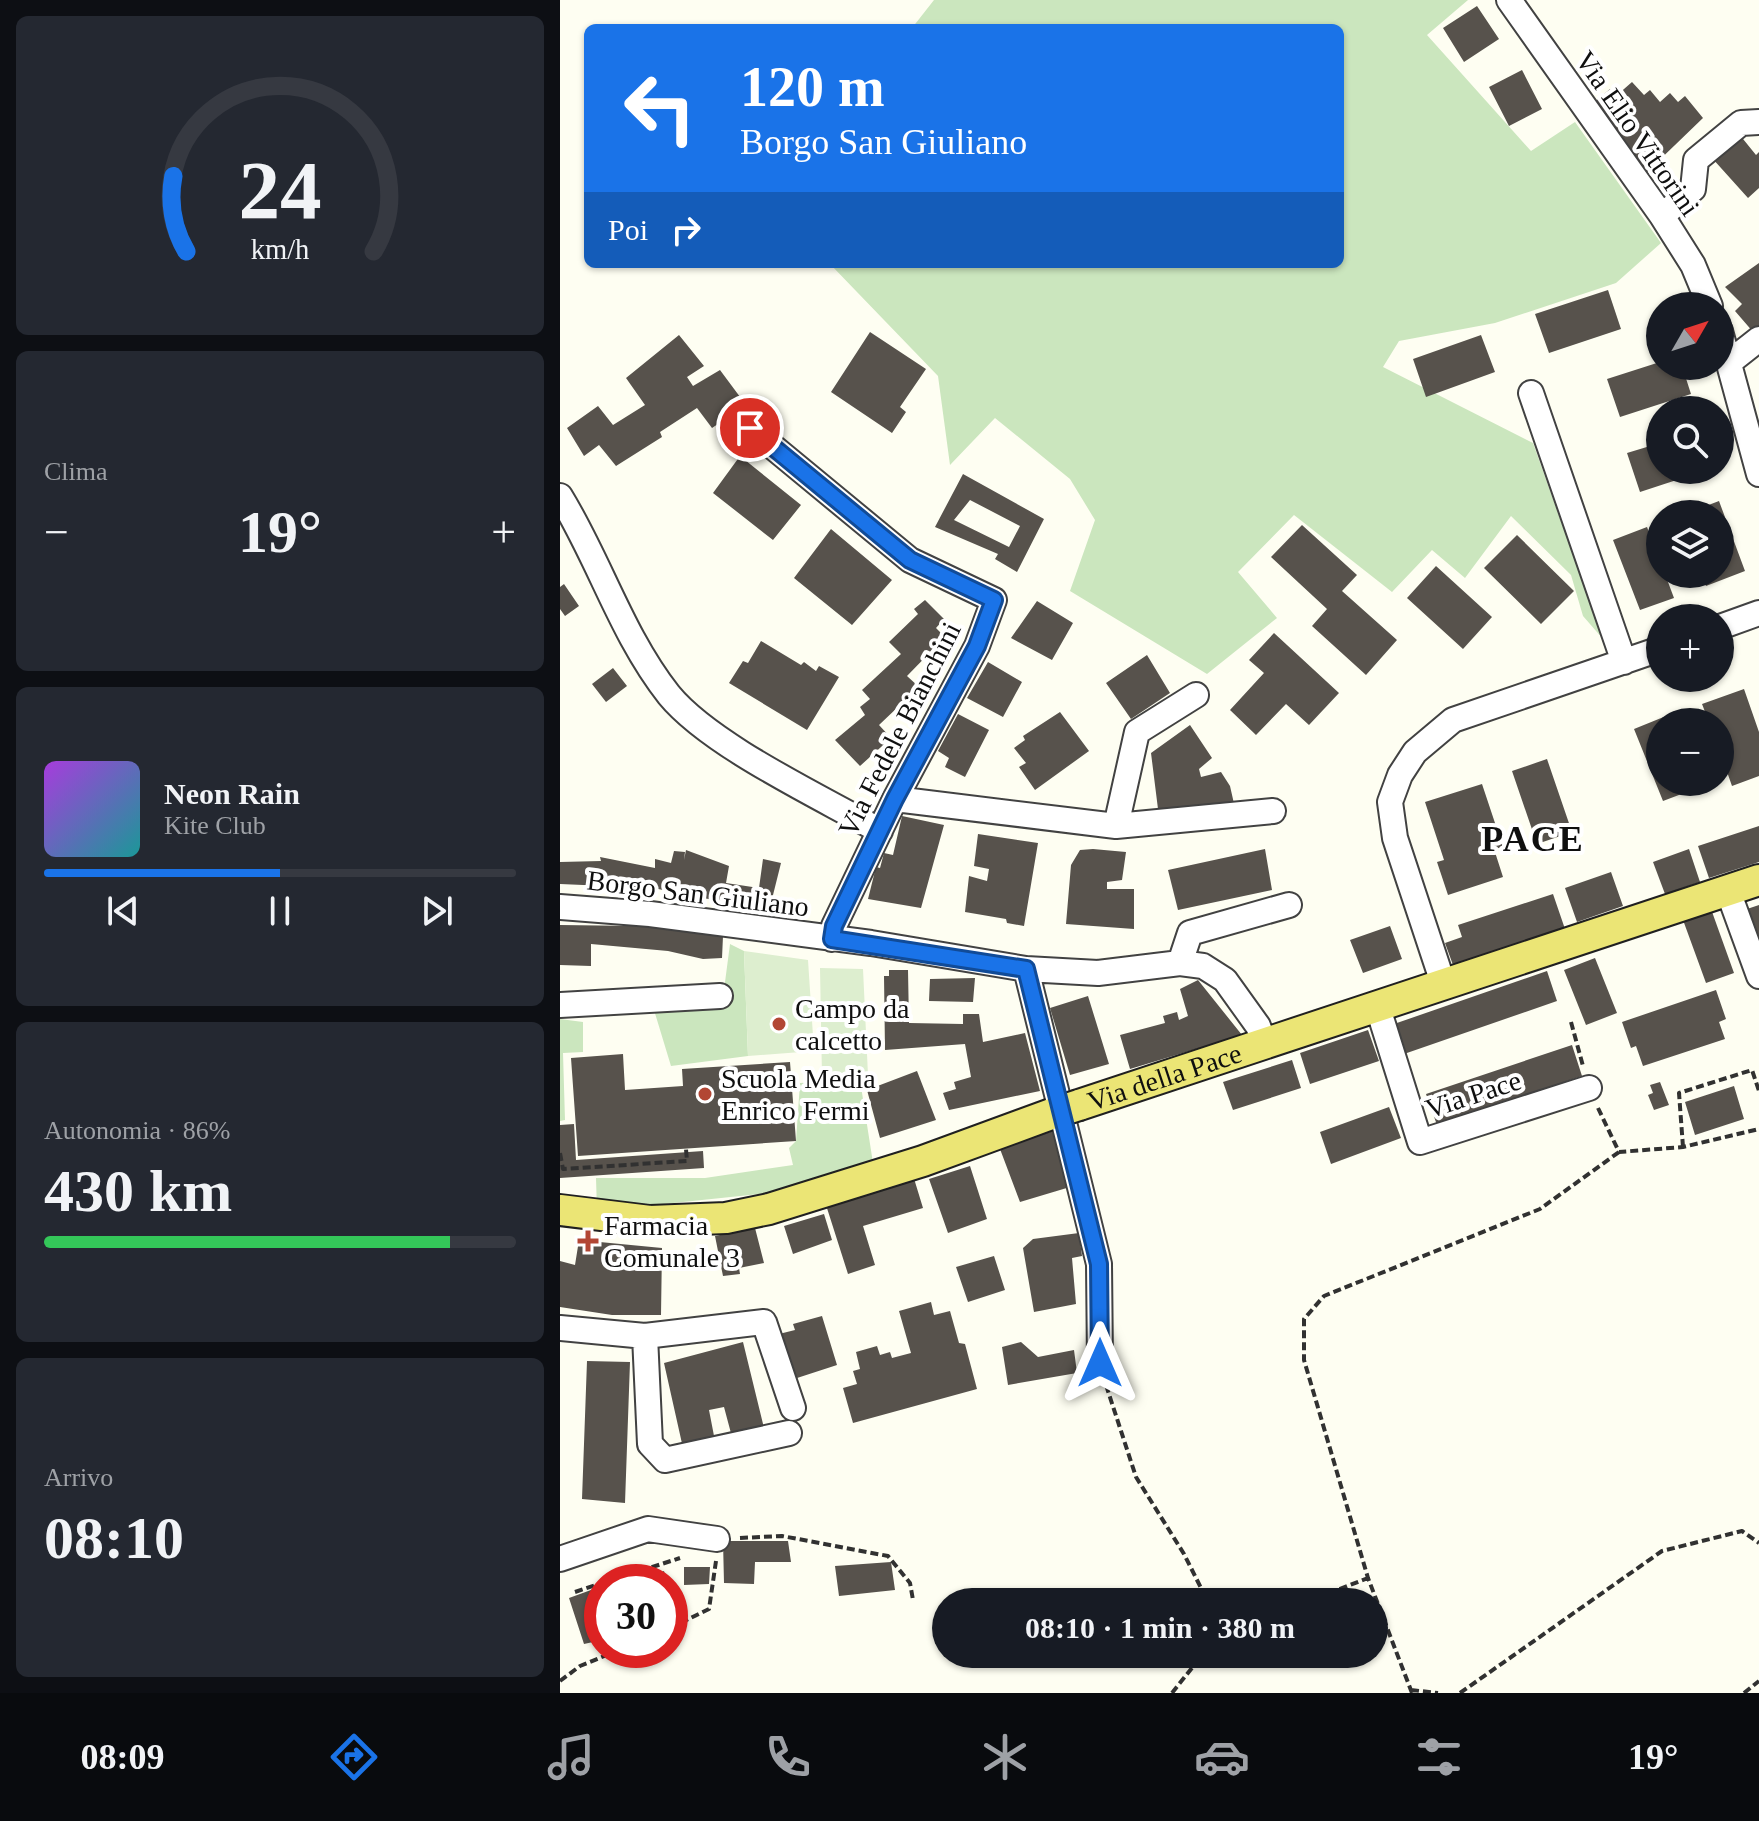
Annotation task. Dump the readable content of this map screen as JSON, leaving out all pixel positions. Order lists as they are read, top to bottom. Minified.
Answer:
{"streets":{"main road":["Via della Pace"],"street":["Via Elio Vittorini","Via Fedele Bianchini","Borgo San Giuliano","Via Pace"]},"crossings":[["Via Fedele Bianchini","Borgo San Giuliano"],["Borgo San Giuliano","Via della Pace"],["Via della Pace","Via Pace"]],"districts":["PACE"],"places":{"other":["Campo da calcetto","Scuola Media Enrico Fermi"],"health":["Farmacia Comunale 3"]},"north":"top right","page":{"turn":["120 m","Borgo San Giuliano"],"then":"Poi","map_buttons":["+","−"],"tile":["Clima",["Autonomia · 86%","430 km"],["Arrivo","08:10"]],"heat":["−","19°","+"],"song":["Neon Rain","Kite Club"],"limit":"30","trip":"08:10 · 1 min · 380 m","tabs":["08:09","19°"],"gauge":["24","km/h"]}}
